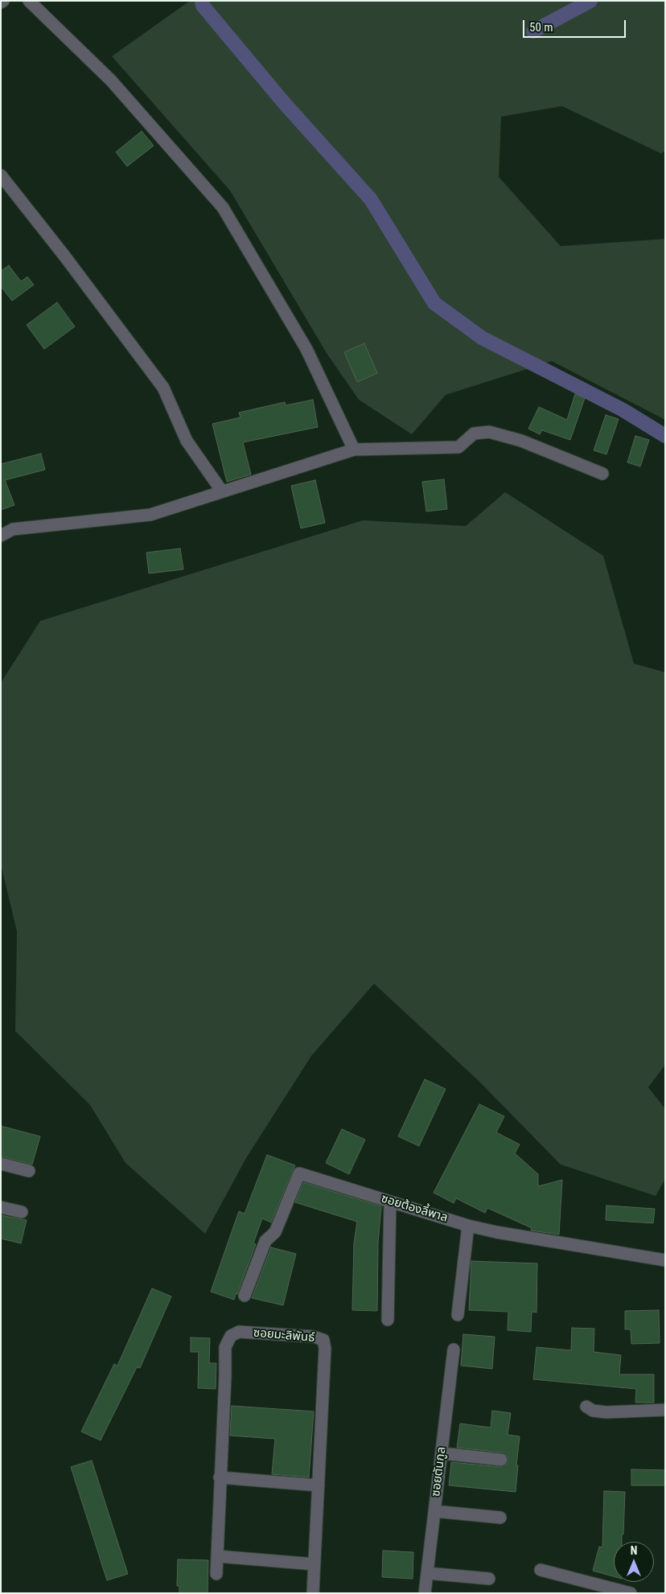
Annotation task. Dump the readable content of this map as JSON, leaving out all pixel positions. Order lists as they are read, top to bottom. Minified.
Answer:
{"streets":{"street":["ซอยต้องลี้พาล","ซอยมะลิพันธ์","ซอยตันกูล"]},"scale_bar":"50 m","north":"top"}
